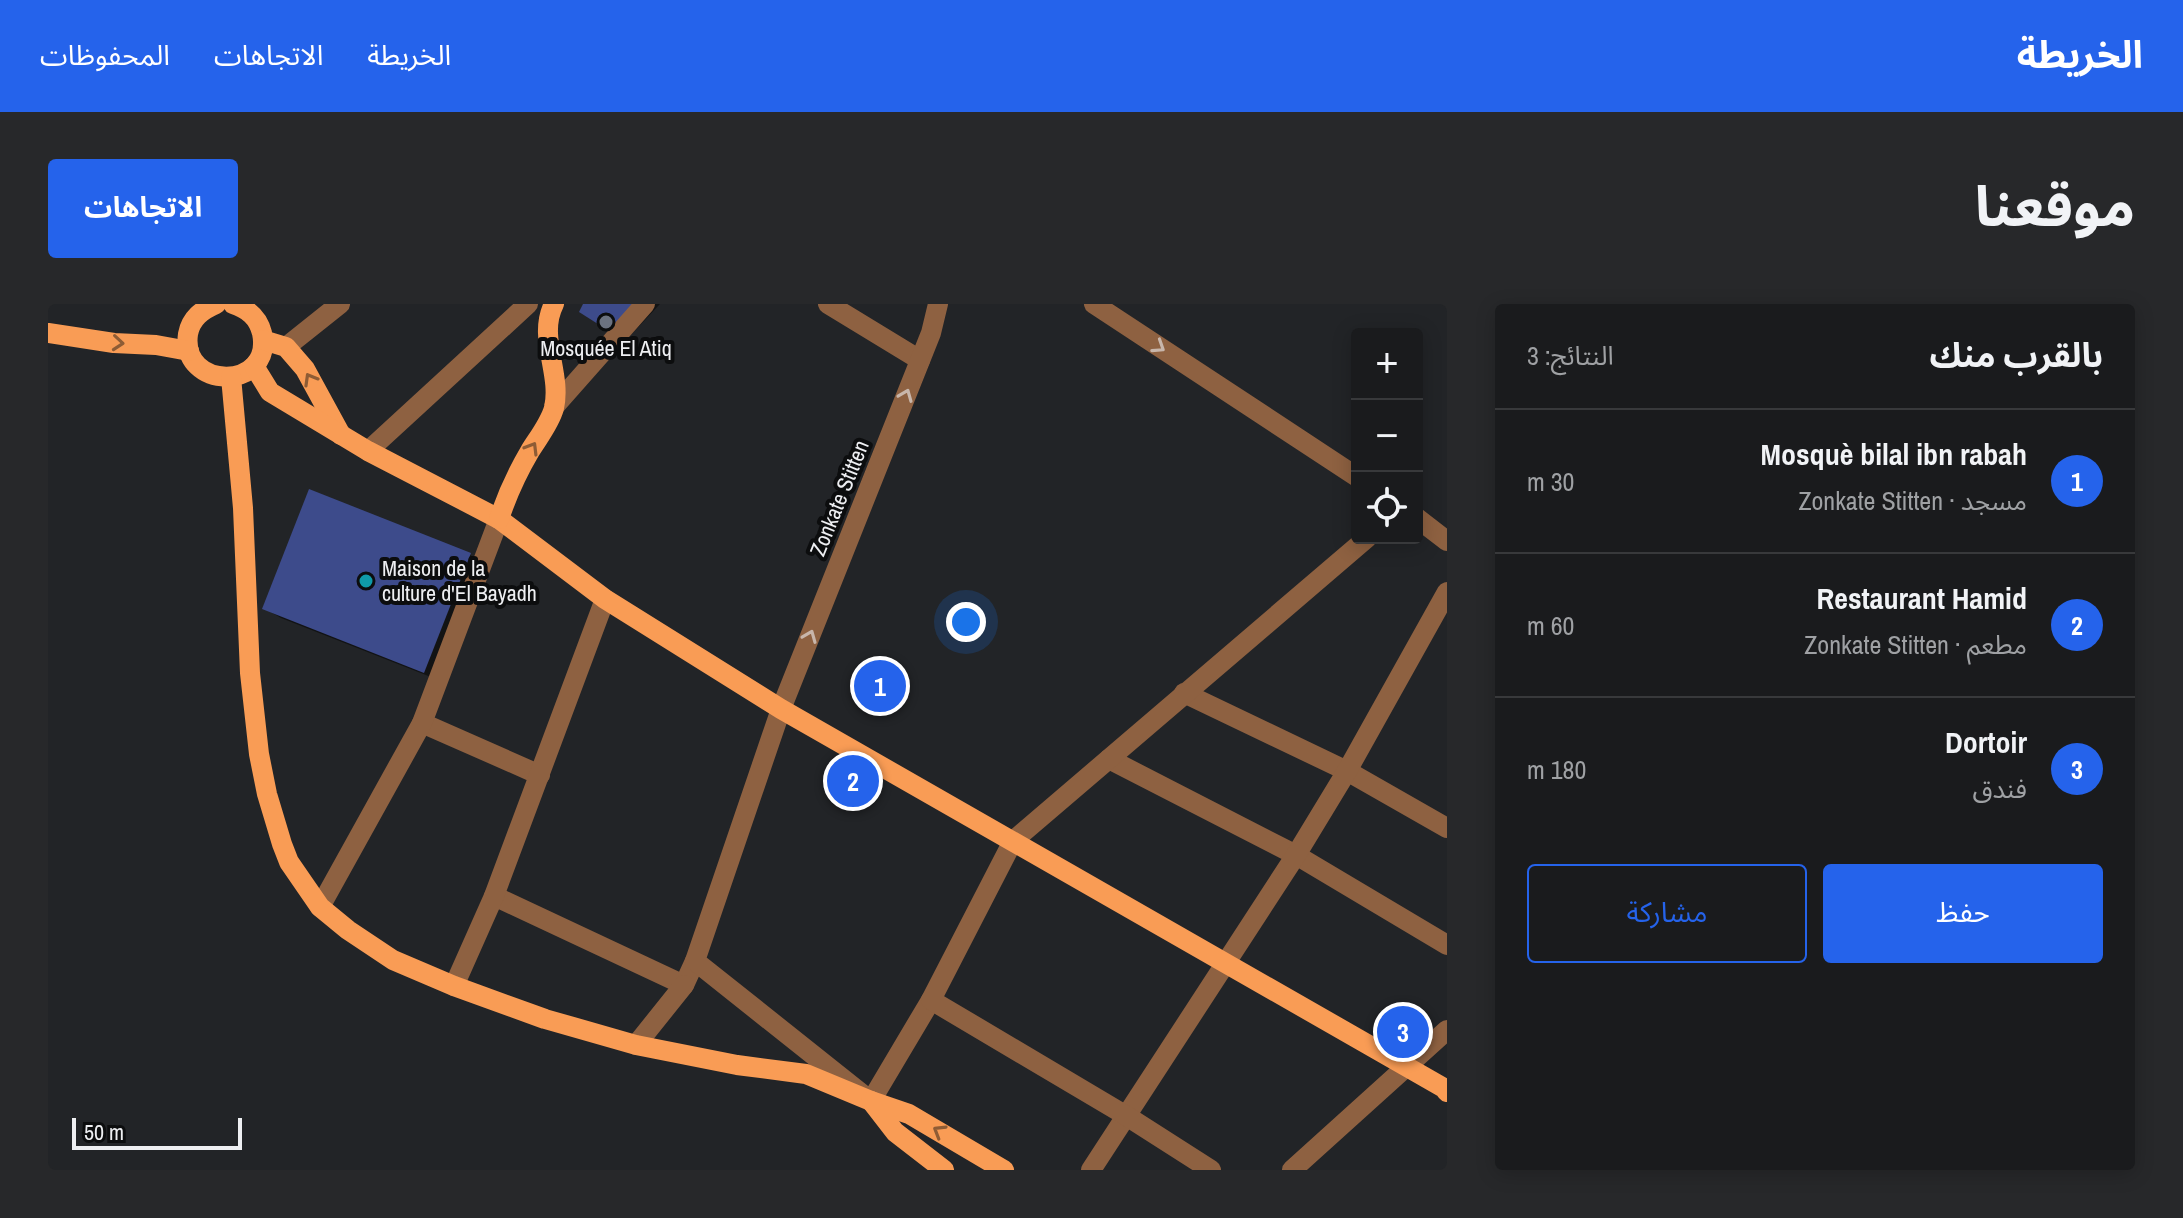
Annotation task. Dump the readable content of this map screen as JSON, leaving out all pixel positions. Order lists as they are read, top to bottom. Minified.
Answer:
{"streets":{"street":["Zonkate Stitten"]},"one_way":["Zonkate Stitten"],"places":["Mosquée El Atiq","Maison de la culture d'El Bayadh"],"scale_bar":"50 m","page":{"header":"الخريطة","nav":["الخريطة","الاتجاهات","المحفوظات"],"title":"موقعنا","buttons":["الاتجاهات",["حفظ","مشاركة"]],"heading":["بالقرب منك","النتائج: 3"],"map_buttons":["+","−"],"list":[{"mark":"1","name":"Mosquè bilal ibn rabah","note":"مسجد · Zonkate Stitten","value":"30 m"},{"mark":"2","name":"Restaurant Hamid","note":"مطعم · Zonkate Stitten","value":"60 m"},{"mark":"3","name":"Dortoir","note":"فندق","value":"180 m"}],"pins":["1","2","3"],"scale":"50 m"}}
